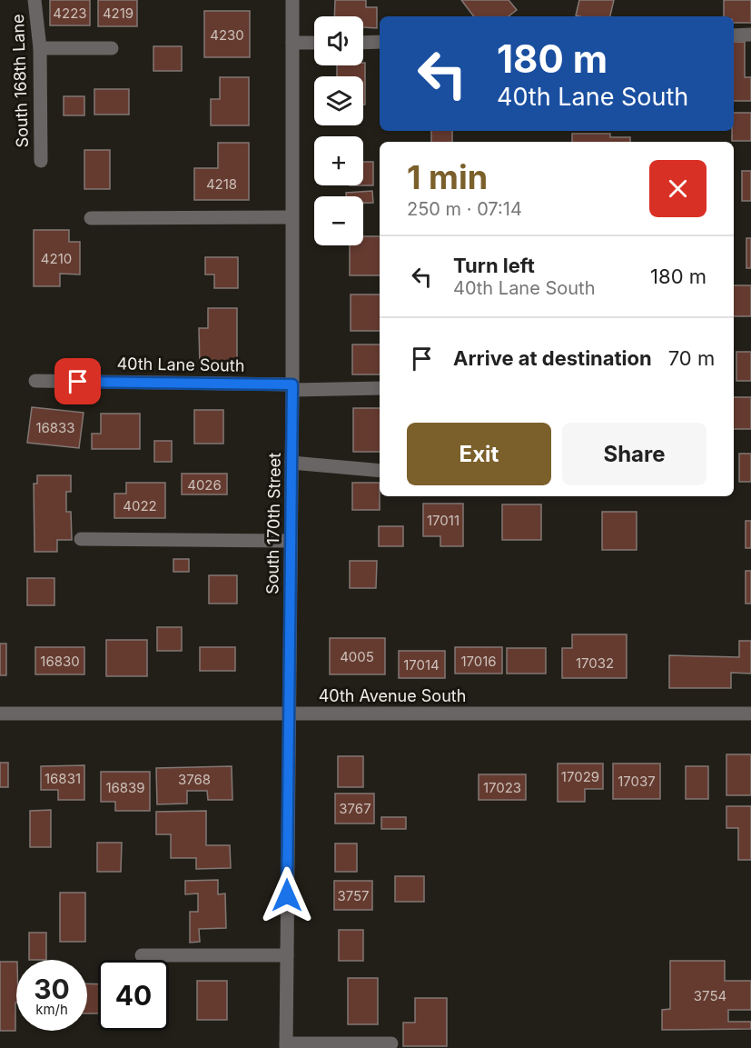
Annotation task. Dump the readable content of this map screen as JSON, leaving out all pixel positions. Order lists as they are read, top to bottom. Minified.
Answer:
{"streets":{"street":["South 168th Lane","40th Lane South","South 170th Street","40th Avenue South"]},"crossings":[["40th Lane South","South 170th Street"],["South 170th Street","40th Avenue South"]],"house_numbers":["4223","4219","4230","4218","4210","16833","4026","4022","17011","4005","16830","17016","17032","17014","17029","16831","3768","17037","16839","17023","3767","3757","3754"],"page":{"map_buttons":["+","−"],"turn":["180 m","40th Lane South"],"heading":["1 min","250 m · 07:14"],"list":[{"name":"Turn left","note":"40th Lane South","value":"180 m"},{"name":"Arrive at destination","value":"70 m"}],"buttons":["Exit","Share"],"speed":"30 km/h","limit":"40"}}
